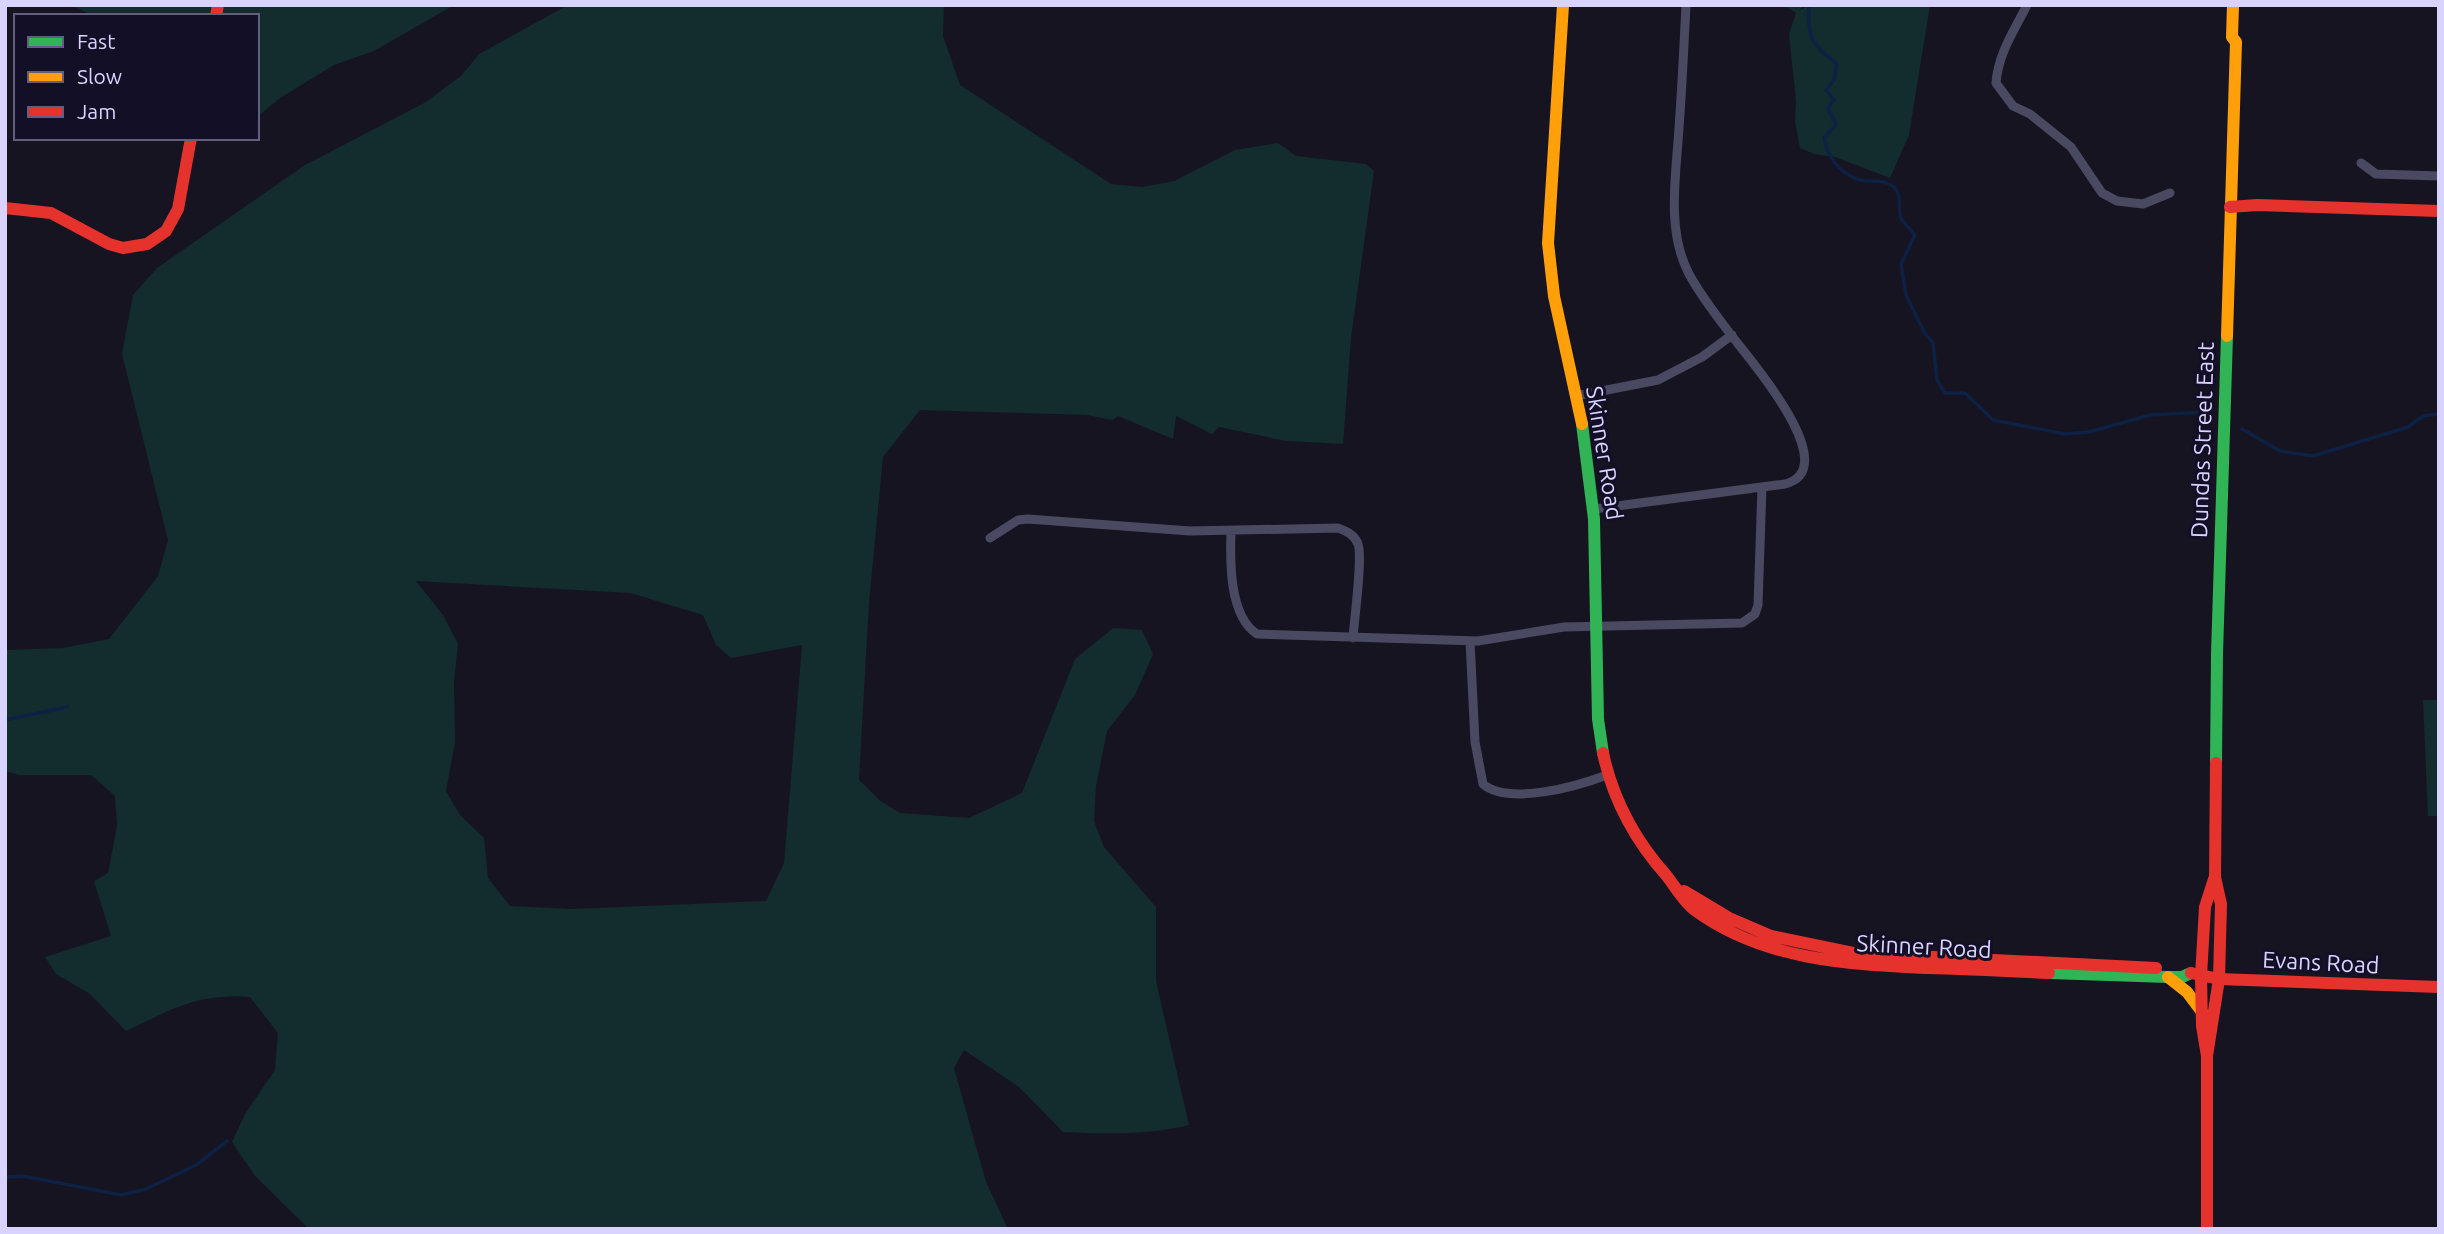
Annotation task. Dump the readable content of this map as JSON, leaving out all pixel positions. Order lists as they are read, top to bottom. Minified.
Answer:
{"streets":{"street":["Dundas Street East","Skinner Road","Evans Road"]},"crossings":[["Dundas Street East","Skinner Road"],["Dundas Street East","Evans Road"],["Skinner Road","Evans Road"]],"legend":["Fast","Slow","Jam"]}
